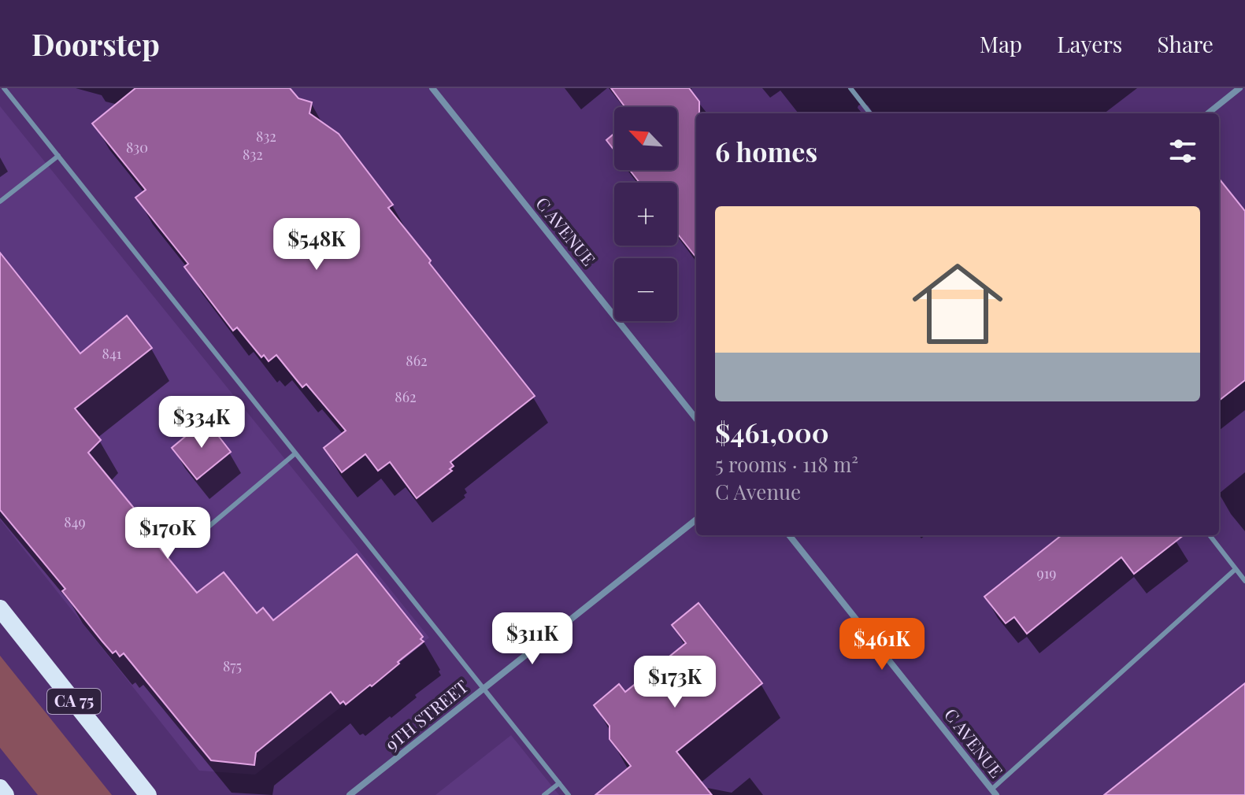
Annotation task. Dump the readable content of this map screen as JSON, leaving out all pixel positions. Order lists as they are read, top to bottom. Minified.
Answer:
{"streets":{"highway":["CA 75"],"street":["C AVENUE","9TH STREET"]},"house_numbers":["832","830","832","841","862","862","849","919","875"],"north":"top left","page":{"header":"Doorstep","nav":["Map","Layers","Share"],"map_buttons":["+","−"],"heading":"6 homes","list":[{"name":"$461,000","note":"5 rooms · 118 m² · C Avenue"}],"price":["$548K","$334K","$170K","$311K","$461K","$173K"]}}
